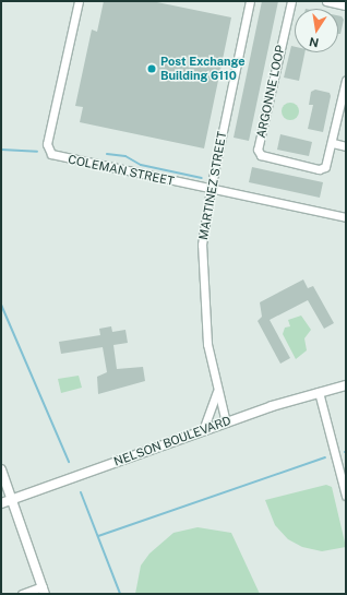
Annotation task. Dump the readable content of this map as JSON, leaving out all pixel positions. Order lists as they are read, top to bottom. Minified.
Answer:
{"streets":{"street":["ARGONNE LOOP","COLEMAN STREET","MARTINEZ STREET","NELSON BOULEVARD"]},"crossings":[["COLEMAN STREET","MARTINEZ STREET"],["MARTINEZ STREET","NELSON BOULEVARD"]],"places":["Post Exchange Building 6110"],"north":"bottom"}
